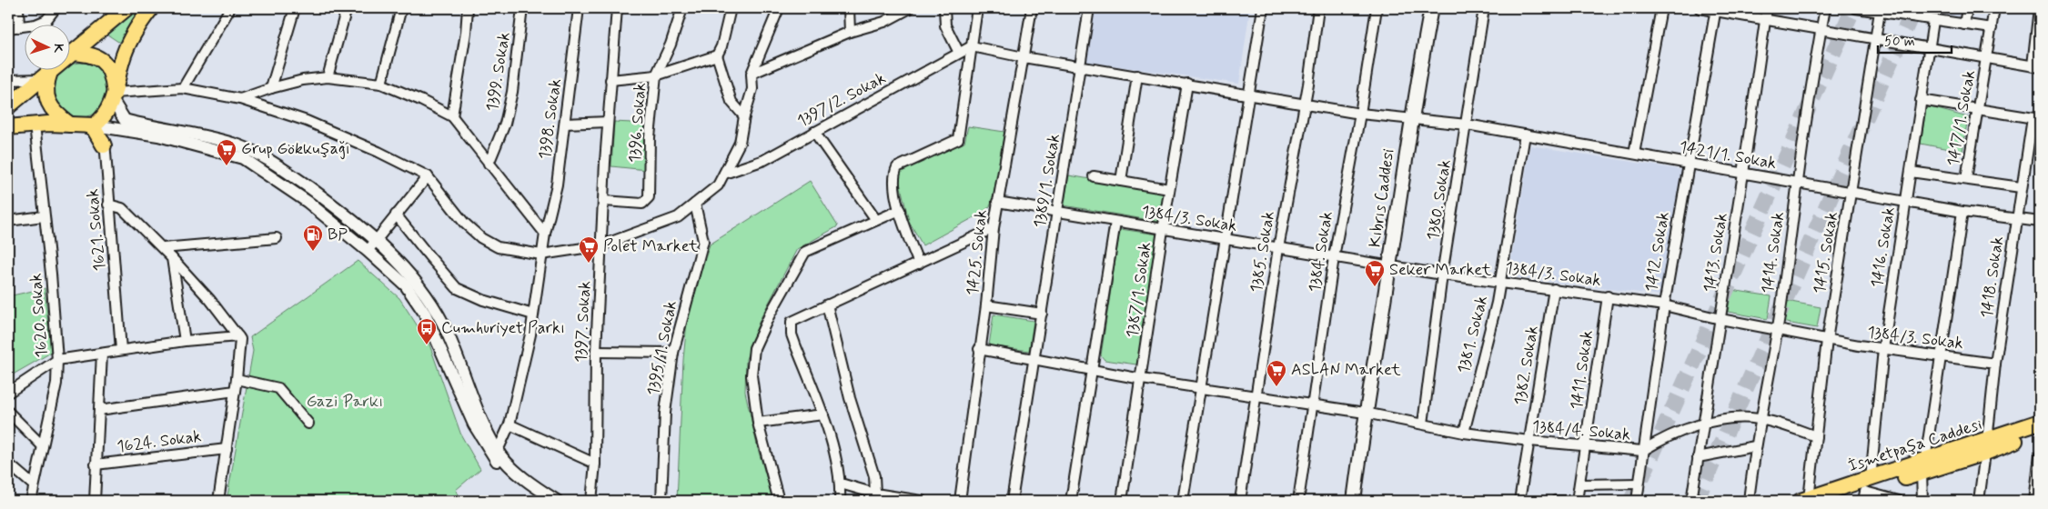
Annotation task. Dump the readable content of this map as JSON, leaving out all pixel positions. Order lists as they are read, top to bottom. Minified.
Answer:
{"streets":{"main road":["Kıbrıs Caddesi","İsmetpaşa Caddesi"],"street":["1399. Sokak","1397/2. Sokak","1417/1. Sokak","1398. Sokak","1396. Sokak","1421/1. Sokak","1389/1. Sokak","1380. Sokak","1384/3. Sokak","1621. Sokak","1416. Sokak","1385. Sokak","1384. Sokak","1412. Sokak","1425. Sokak","1413. Sokak","1414. Sokak","1415. Sokak","1418. Sokak","1387/1. Sokak","1620. Sokak","1397. Sokak","1381. Sokak","1395/1. Sokak","1382. Sokak","1411. Sokak","1384/4. Sokak","1624. Sokak"]},"crossings":[["1397/2. Sokak","1421/1. Sokak"],["1396. Sokak","1397. Sokak"],["1421/1. Sokak","1389/1. Sokak"],["1421/1. Sokak","Kıbrıs Caddesi"],["1421/1. Sokak","1380. Sokak"],["1421/1. Sokak","1416. Sokak"],["1421/1. Sokak","1385. Sokak"],["1421/1. Sokak","1384. Sokak"],["1421/1. Sokak","1412. Sokak"],["1421/1. Sokak","1425. Sokak"],["1421/1. Sokak","1413. Sokak"],["1421/1. Sokak","1414. Sokak"],["1421/1. Sokak","1415. Sokak"],["1421/1. Sokak","1418. Sokak"],["1421/1. Sokak","1387/1. Sokak"],["1421/1. Sokak","1381. Sokak"],["1389/1. Sokak","1384/3. Sokak"],["1389/1. Sokak","1384/4. Sokak"],["Kıbrıs Caddesi","1384/3. Sokak"],["Kıbrıs Caddesi","1384/4. Sokak"],["1380. Sokak","1384/3. Sokak"],["1380. Sokak","1384/4. Sokak"],["1384/3. Sokak","1416. Sokak"],["1384/3. Sokak","1385. Sokak"],["1384/3. Sokak","1384. Sokak"],["1384/3. Sokak","1412. Sokak"],["1384/3. Sokak","1425. Sokak"],["1384/3. Sokak","1413. Sokak"],["1384/3. Sokak","1414. Sokak"],["1384/3. Sokak","1415. Sokak"],["1384/3. Sokak","1418. Sokak"],["1384/3. Sokak","1387/1. Sokak"],["1384/3. Sokak","1381. Sokak"],["1384/3. Sokak","1382. Sokak"],["1384/3. Sokak","1411. Sokak"],["1416. Sokak","İsmetpaşa Caddesi"],["1385. Sokak","1384/4. Sokak"],["1384. Sokak","1384/4. Sokak"],["1412. Sokak","1384/4. Sokak"],["1425. Sokak","1384/4. Sokak"],["1413. Sokak","1384/4. Sokak"],["1414. Sokak","1384/4. Sokak"],["1415. Sokak","1384/4. Sokak"],["1415. Sokak","İsmetpaşa Caddesi"],["1418. Sokak","İsmetpaşa Caddesi"],["1387/1. Sokak","1384/4. Sokak"],["1381. Sokak","1384/4. Sokak"],["1382. Sokak","1384/4. Sokak"],["1411. Sokak","1384/4. Sokak"]],"parks":["Gazi Parkı"],"places":{"supermarket":["Grup Gökkuşağı","Polet Market","Seker Market","ASLAN Market"],"fuel station":["BP"],"bus stop":["Cumhuriyet Parkı"]},"scale_bar":"50 m","north":"right"}
